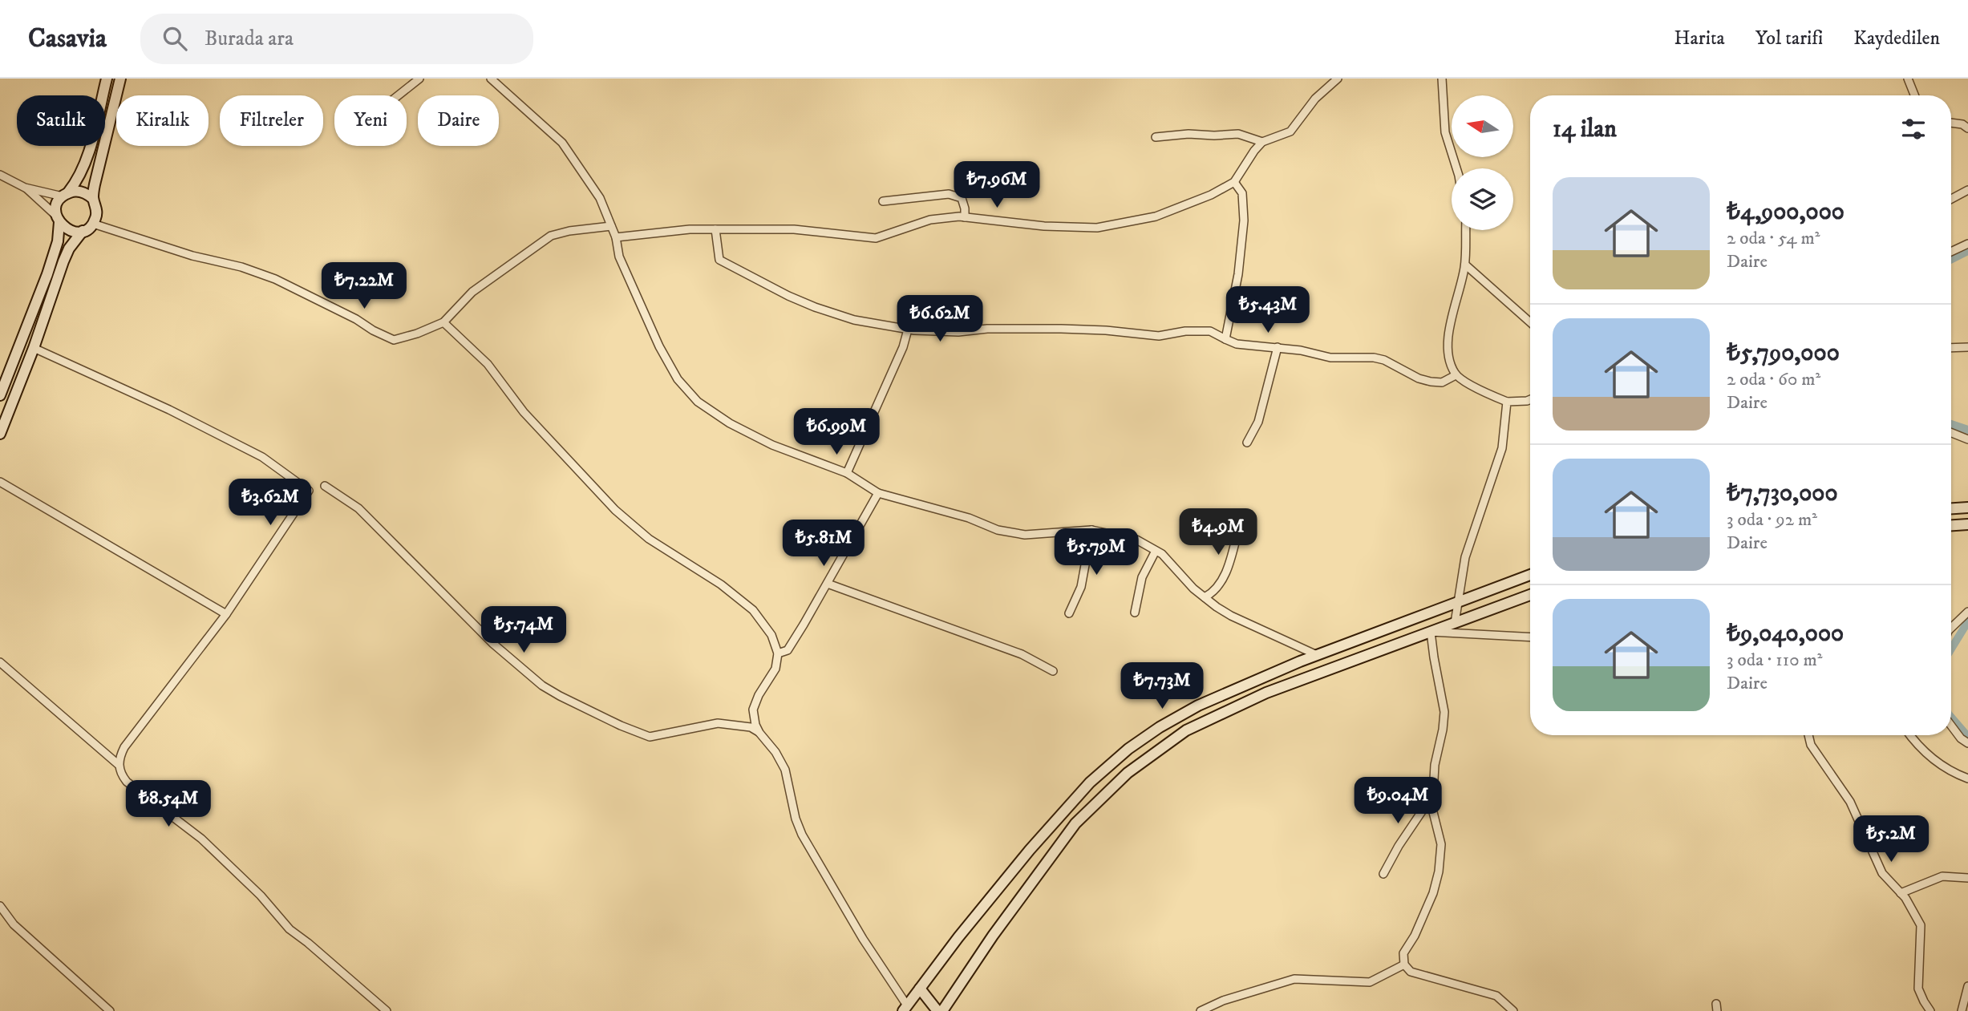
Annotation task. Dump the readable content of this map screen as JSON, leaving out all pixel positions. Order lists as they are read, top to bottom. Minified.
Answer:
{"north":"left","page":{"header":"Casavia","search":"Burada ara","nav":["Harita","Yol tarifi","Kaydedilen"],"chip":["Satılık","Kiralık","Filtreler","Yeni","Daire"],"heading":"14 ilan","price":["₺7.96M","₺7.22M","₺5.43M","₺6.62M","₺6.99M","₺3.62M","₺4.9M","₺5.81M","₺5.79M","₺5.74M","₺7.73M","₺9.04M","₺8.54M","₺5.2M"],"list":[{"name":"₺4,900,000","note":"2 oda · 54 m² · Daire"},{"name":"₺5,790,000","note":"2 oda · 60 m² · Daire"},{"name":"₺7,730,000","note":"3 oda · 92 m² · Daire"},{"name":"₺9,040,000","note":"3 oda · 110 m² · Daire"}]}}
